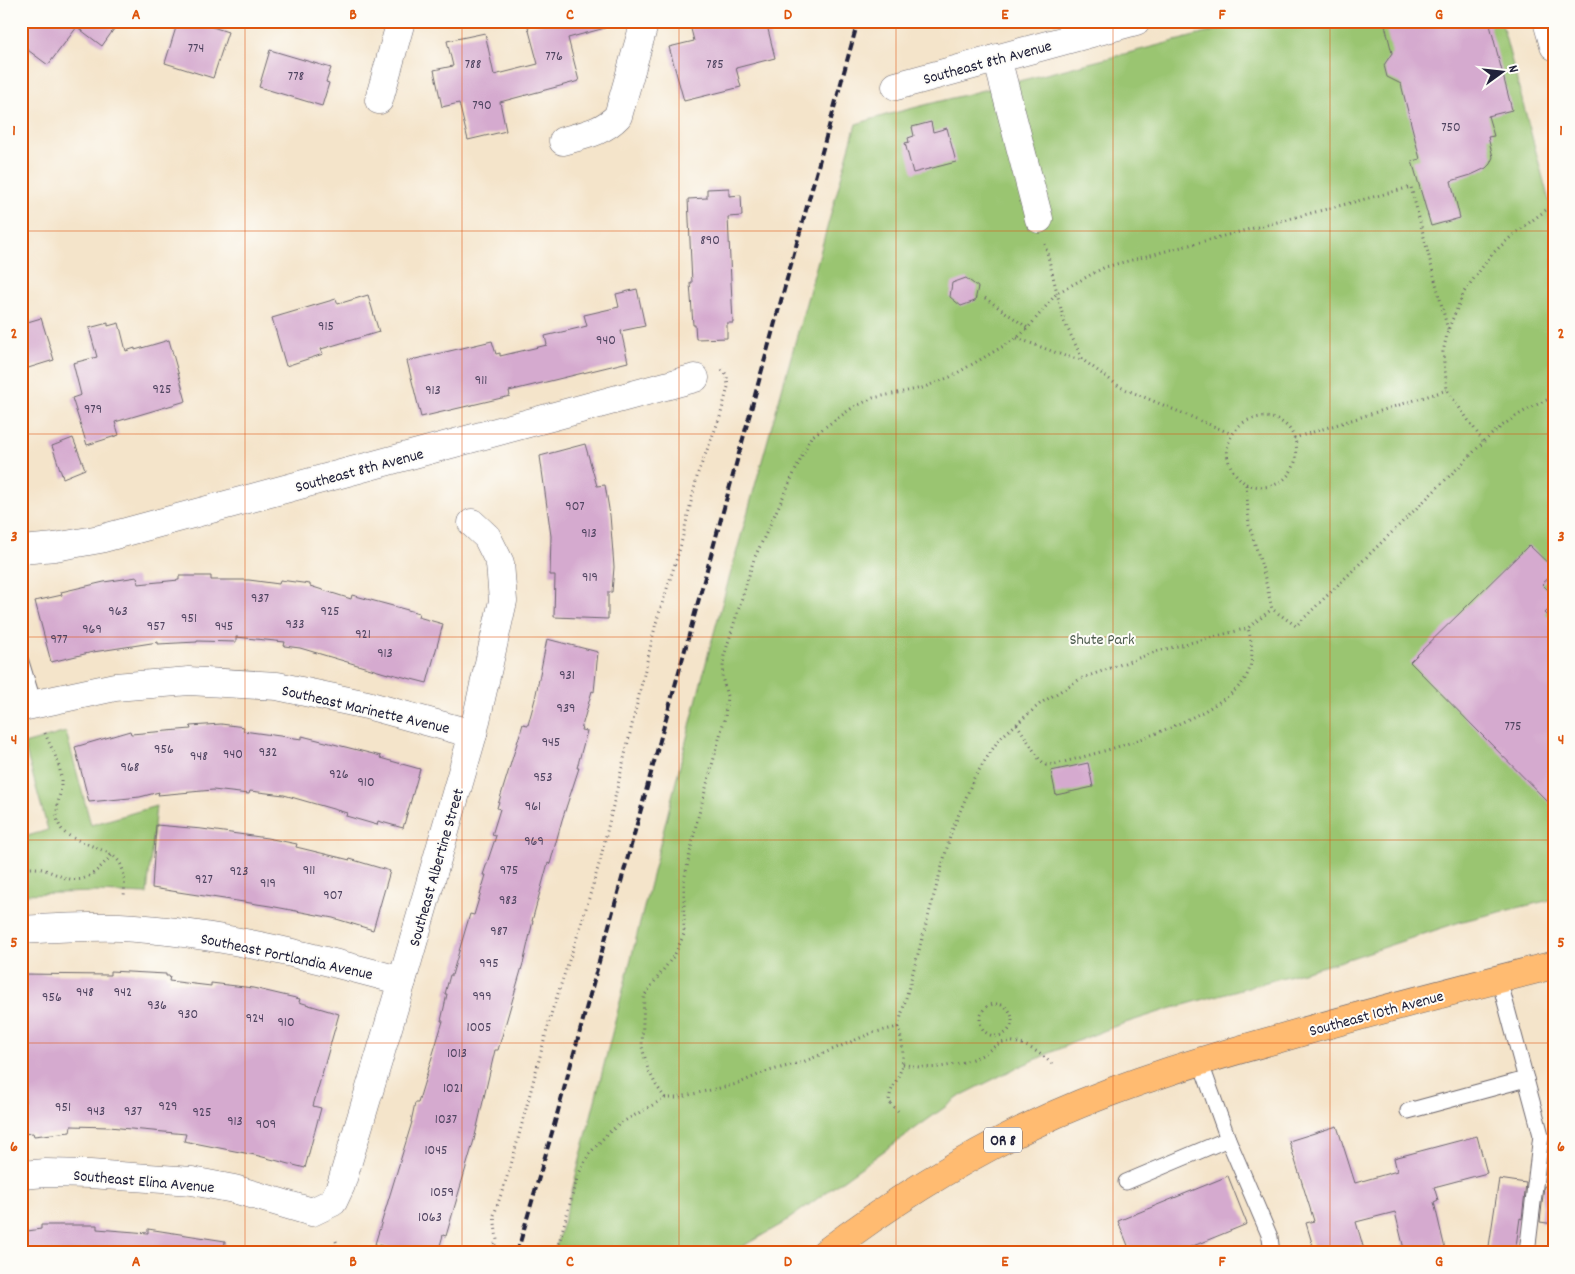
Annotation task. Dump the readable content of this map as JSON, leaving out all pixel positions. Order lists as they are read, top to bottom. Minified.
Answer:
{"streets":{"main road":["Southeast 10th Avenue","OR 8"],"street":["Southeast 8th Avenue","Southeast Marinette Avenue","Southeast Albertine Street","Southeast Portlandia Avenue","Southeast Elina Avenue"]},"crossings":[["Southeast Marinette Avenue","Southeast Albertine Street"],["Southeast Albertine Street","Southeast Portlandia Avenue"],["Southeast Albertine Street","Southeast Elina Avenue"],["Southeast 10th Avenue","OR 8"]],"parks":["Shute Park"],"house_numbers":["774","776","788","785","778","790","750","890","915","940","911","925","913","979","907","913","919","937","963","925","951","933","957","945","969","921","977","913","931","939","775","945","956","932","940","948","968","926","953","910","961","969","911","975","923","927","919","907","983","987","995","948","942","999","956","936","930","924","910","1005","1013","1021","929","951","943","937","925","1037","913","909","1045","1059","1063"],"north":"right","grid":{"columns":["A","B","C","D","E","F","G"],"rows":["1","2","3","4","5","6"]}}
